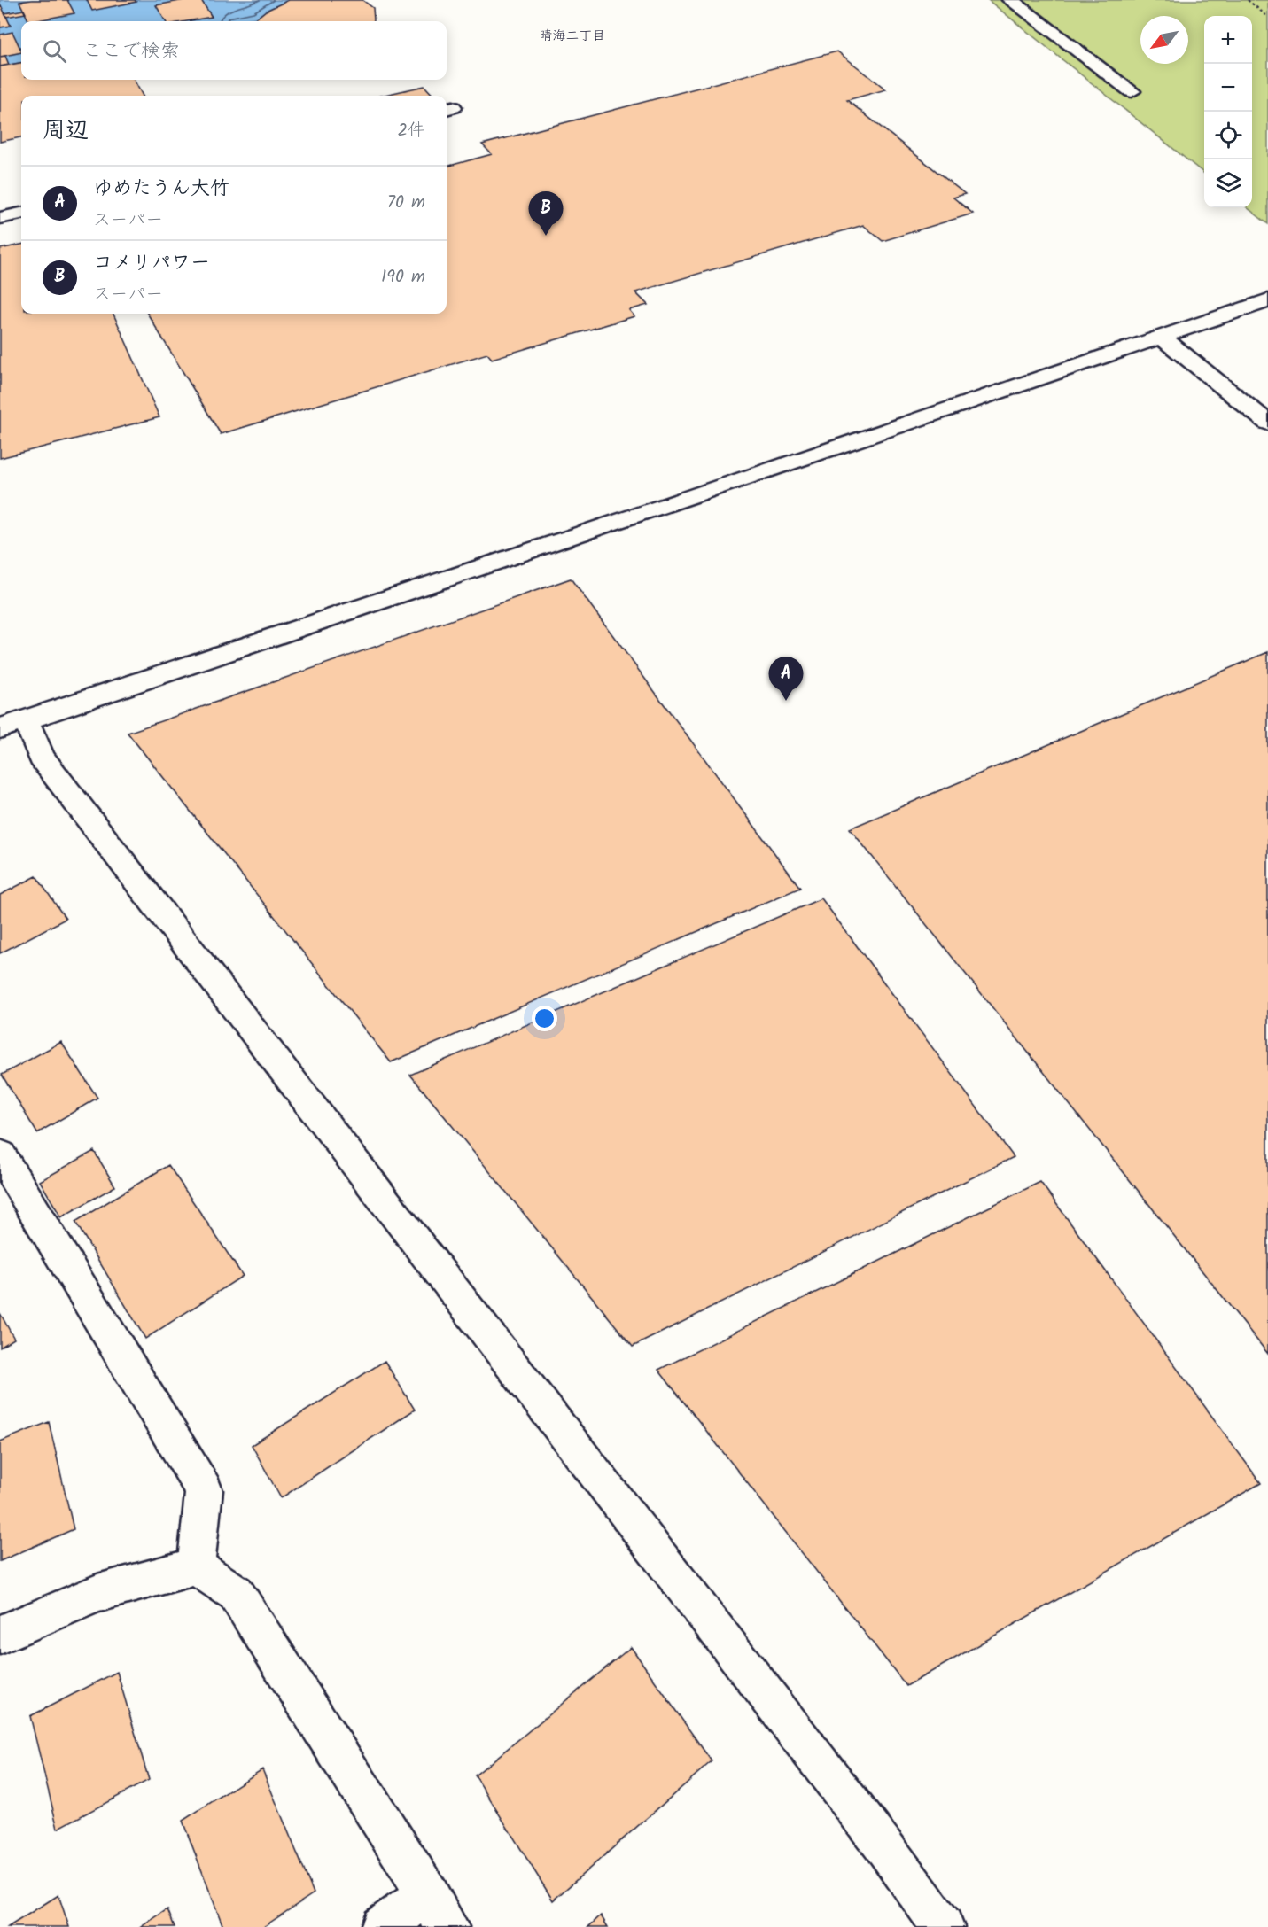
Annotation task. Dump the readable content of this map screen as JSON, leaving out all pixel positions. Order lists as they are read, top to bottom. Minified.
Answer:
{"districts":["晴海二丁目"],"north":"bottom left","page":{"map_buttons":["+","−"],"search":"ここで検索","heading":["周辺","2件"],"list":[{"mark":"A","name":"ゆめたうん大竹","note":"スーパー","value":"70 m"},{"mark":"B","name":"コメリパワー","note":"スーパー","value":"190 m"}],"pins":["B","A"]}}
